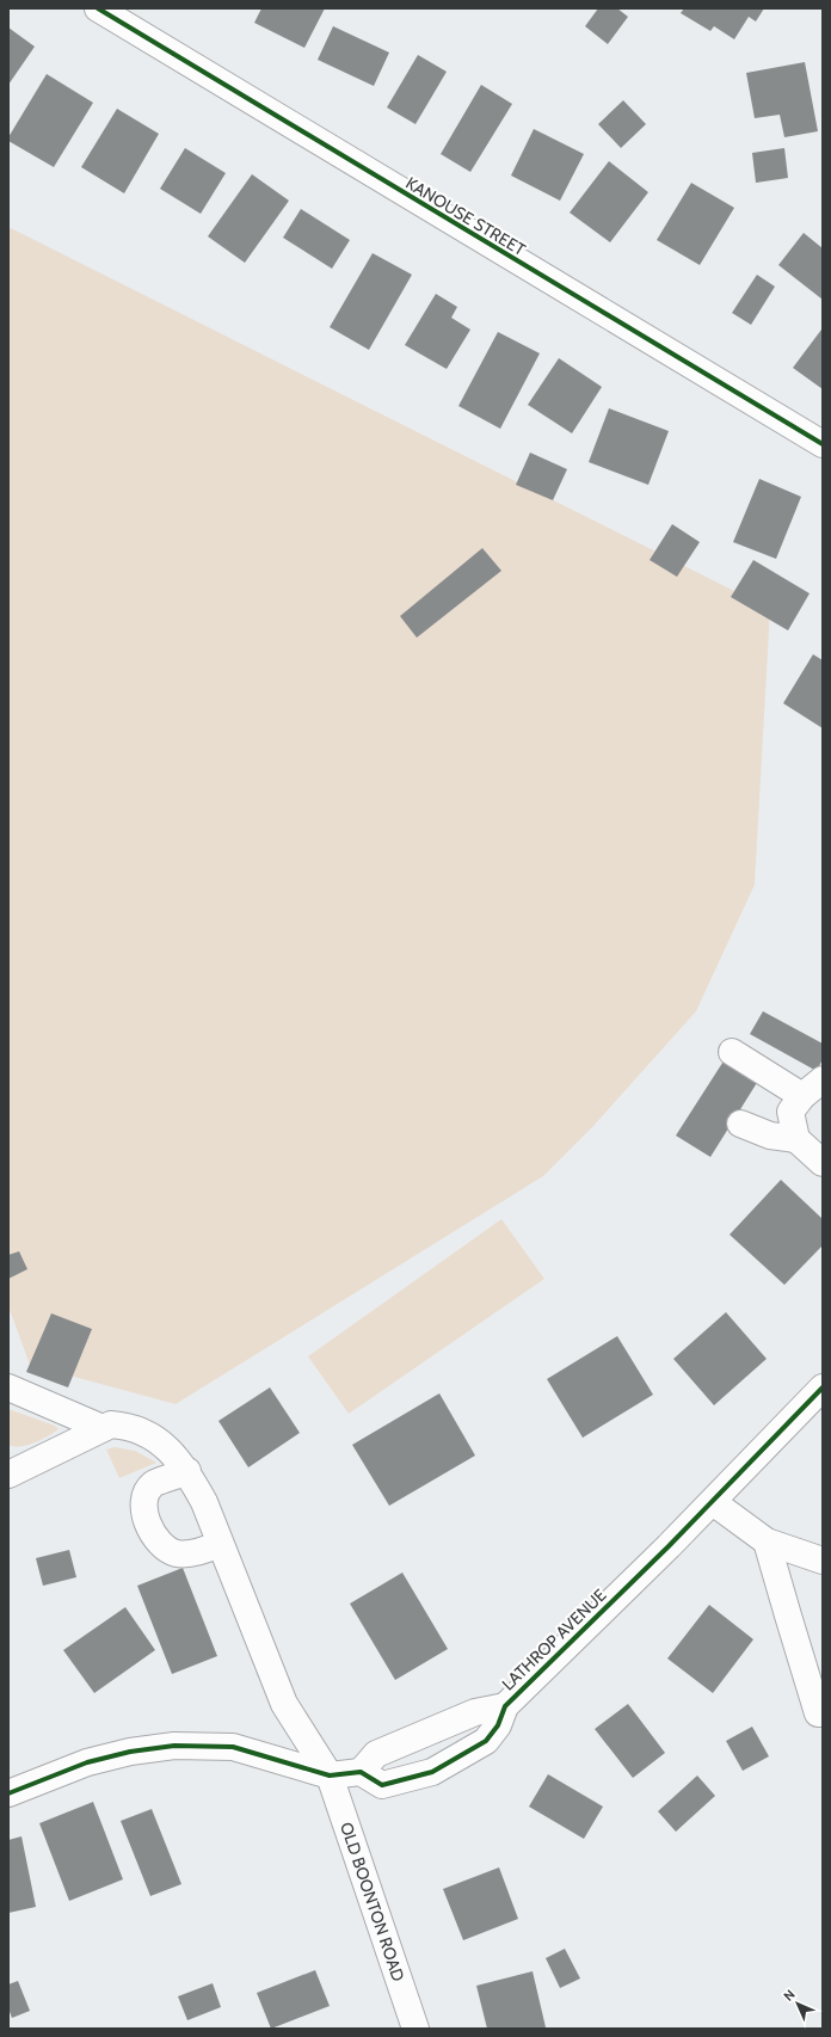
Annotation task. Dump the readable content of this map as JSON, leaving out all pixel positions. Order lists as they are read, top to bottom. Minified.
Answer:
{"streets":{"street":["KANOUSE STREET","LATHROP AVENUE","OLD BOONTON ROAD"]},"north":"top left"}
